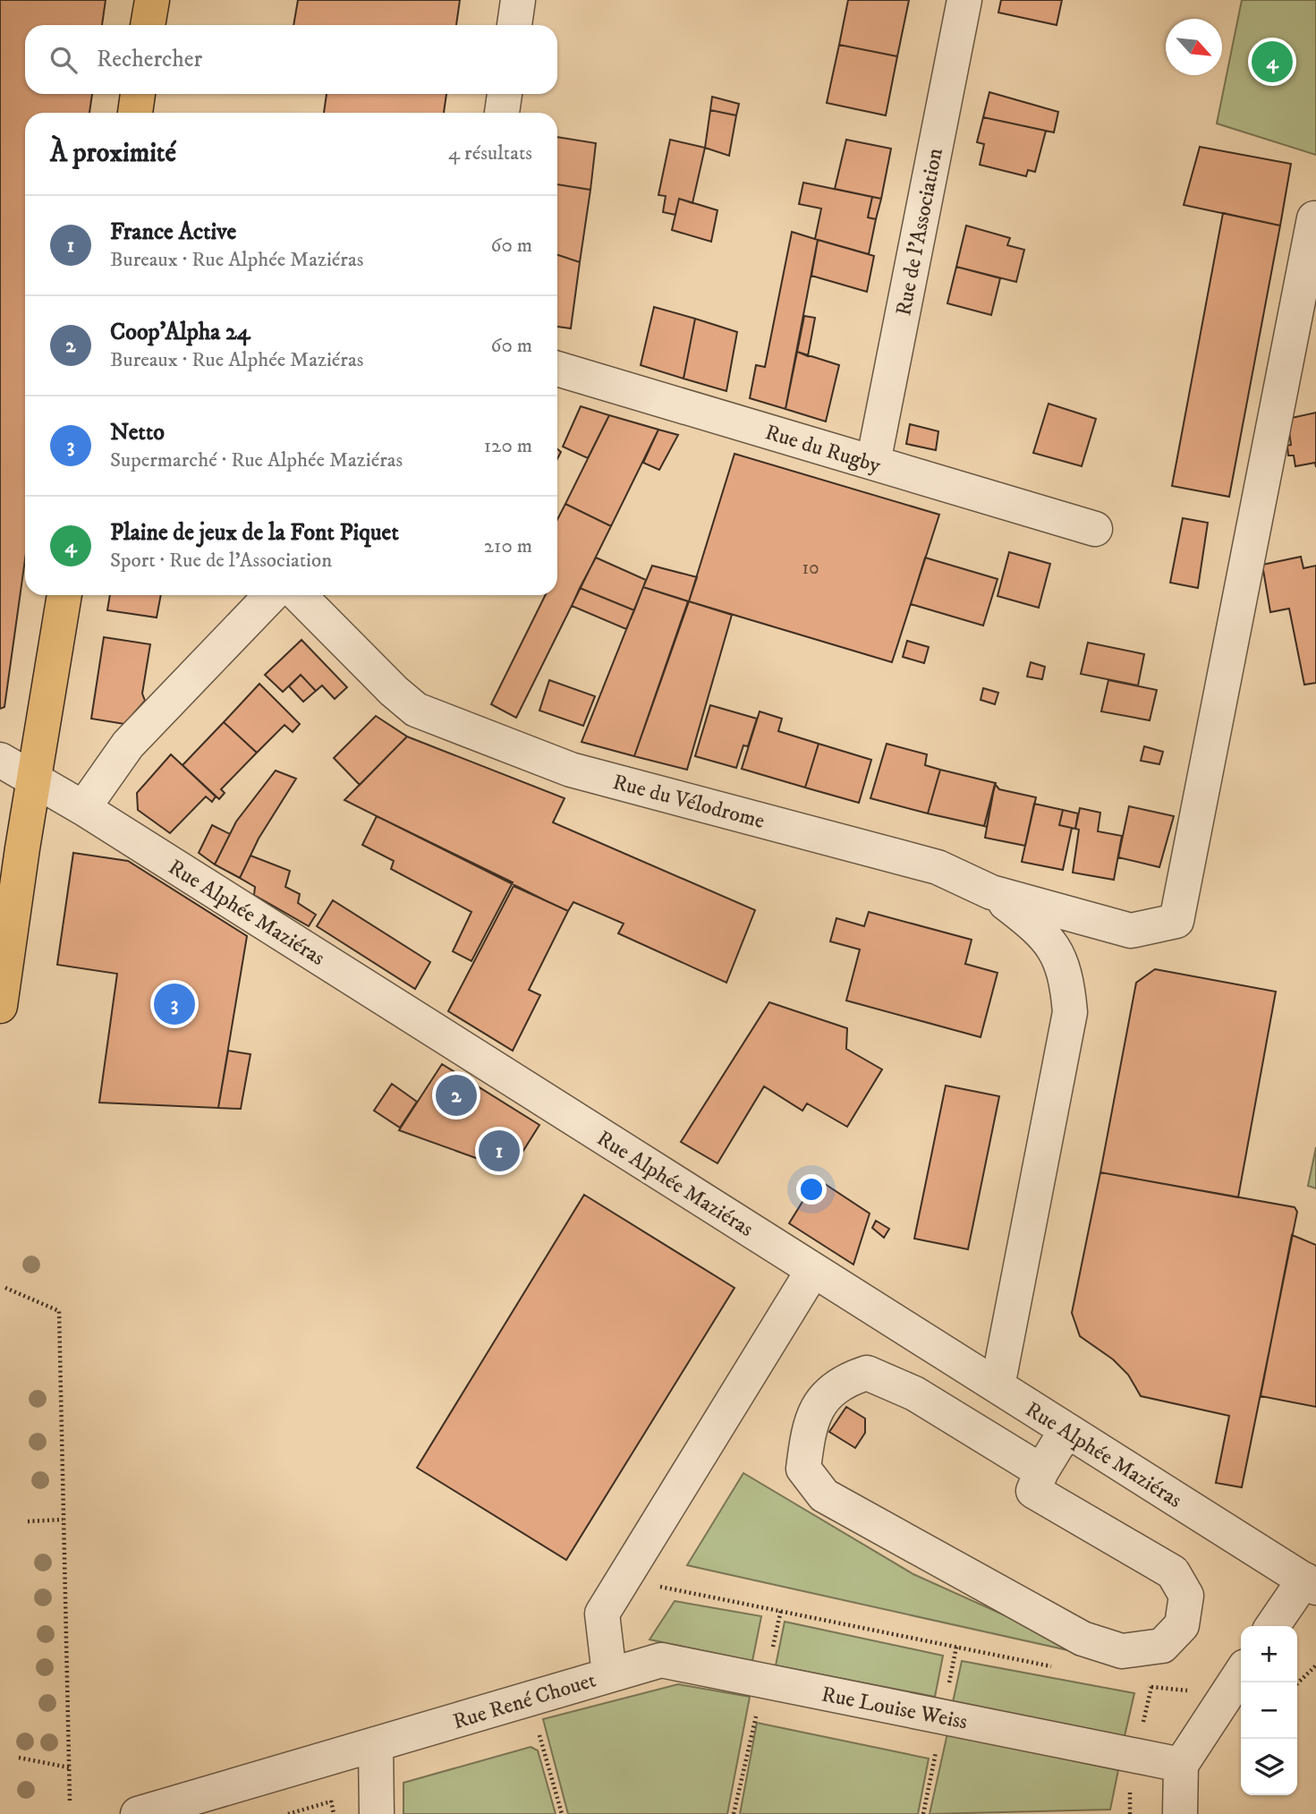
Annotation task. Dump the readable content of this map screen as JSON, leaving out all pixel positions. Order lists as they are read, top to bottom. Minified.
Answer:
{"streets":{"street":["Rue de l'Association","Rue du Rugby","Rue du Vélodrome","Rue Alphée Maziéras","Rue René Chouet","Rue Louise Weiss"]},"crossings":[["Rue de l'Association","Rue du Rugby"],["Rue Alphée Maziéras","Rue René Chouet"],["Rue René Chouet","Rue Louise Weiss"]],"house_numbers":["10"],"north":"bottom right","page":{"search":"Rechercher","pins":["4","3","2","1"],"heading":["À proximité","4 résultats"],"list":[{"mark":"1","name":"France Active","note":"Bureaux · Rue Alphée Maziéras","value":"60 m"},{"mark":"2","name":"Coop'Alpha 24","note":"Bureaux · Rue Alphée Maziéras","value":"60 m"},{"mark":"3","name":"Netto","note":"Supermarché · Rue Alphée Maziéras","value":"120 m"},{"mark":"4","name":"Plaine de jeux de la Font Piquet","note":"Sport · Rue de l'Association","value":"210 m"}],"map_buttons":["+","−"]}}
